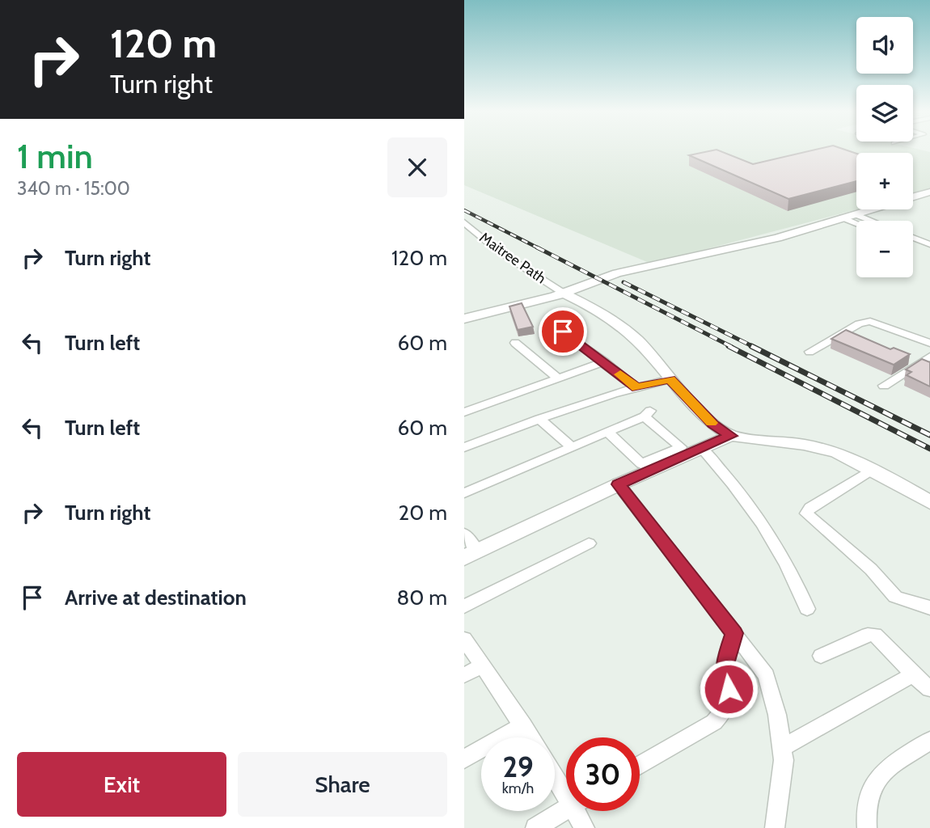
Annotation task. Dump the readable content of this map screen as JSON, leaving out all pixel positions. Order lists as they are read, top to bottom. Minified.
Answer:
{"streets":{"street":["Maitree Path"]},"page":{"turn":["120 m","Turn right"],"map_buttons":["+","−"],"heading":["1 min","340 m · 15:00"],"list":[{"name":"Turn right","value":"120 m"},{"name":"Turn left","value":"60 m"},{"name":"Turn left","value":"60 m"},{"name":"Turn right","value":"20 m"},{"name":"Arrive at destination","value":"80 m"}],"speed":"29 km/h","limit":"30","buttons":["Exit","Share"]}}
